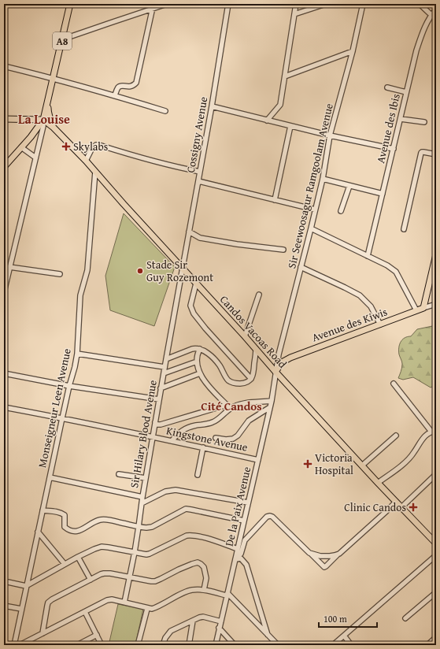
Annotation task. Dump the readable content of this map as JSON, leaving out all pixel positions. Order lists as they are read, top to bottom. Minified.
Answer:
{"streets":{"main road":["A8","Avenue des Kiwis","Candos Vacoas Road"],"street":["Avenue des Ibis","Cossigny Avenue","Sir Seewoosagur Ramgoolam Avenue","Monseigneur Leen Avenue","Sir Hilary Blood Avenue","Kingstone Avenue","De la Paix Avenue"]},"crossings":[["A8","Candos Vacoas Road"],["Cossigny Avenue","Candos Vacoas Road"],["Cossigny Avenue","Sir Hilary Blood Avenue"],["Sir Seewoosagur Ramgoolam Avenue","Avenue des Kiwis"],["Sir Seewoosagur Ramgoolam Avenue","Candos Vacoas Road"],["Sir Seewoosagur Ramgoolam Avenue","De la Paix Avenue"],["Avenue des Kiwis","Candos Vacoas Road"],["Avenue des Kiwis","De la Paix Avenue"],["Candos Vacoas Road","Monseigneur Leen Avenue"],["Candos Vacoas Road","Sir Hilary Blood Avenue"],["Candos Vacoas Road","De la Paix Avenue"],["Monseigneur Leen Avenue","Kingstone Avenue"],["Sir Hilary Blood Avenue","Kingstone Avenue"],["Kingstone Avenue","De la Paix Avenue"]],"districts":["La Louise","Cité Candos"],"places":{"health":["Skylabs","Victoria Hospital","Clinic Candos"],"other":["Stade Sir Guy Rozemont"]},"scale_bar":"100 m"}
